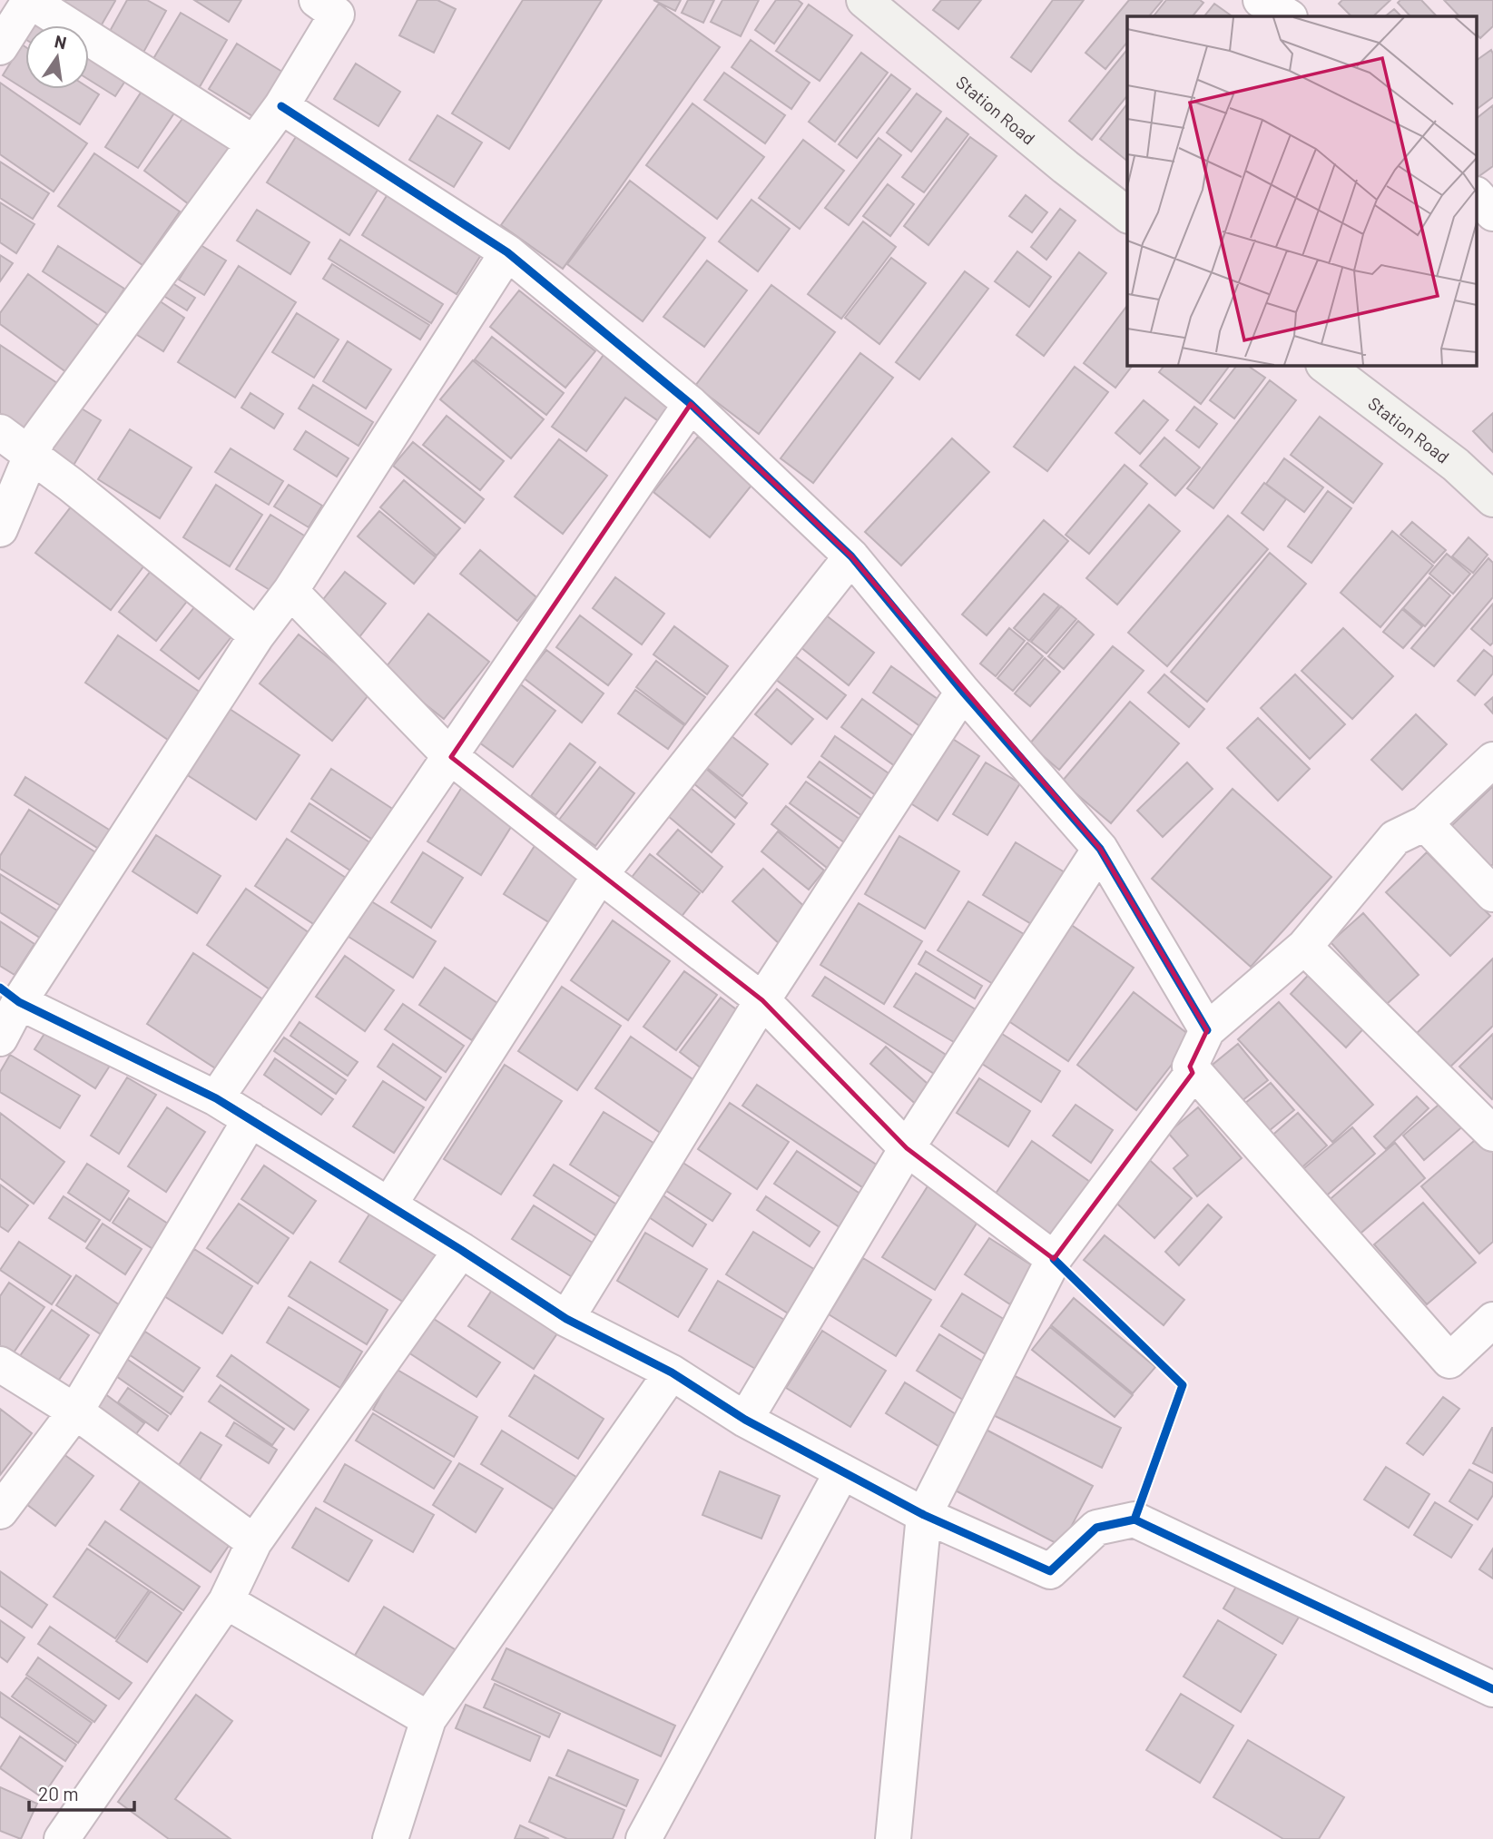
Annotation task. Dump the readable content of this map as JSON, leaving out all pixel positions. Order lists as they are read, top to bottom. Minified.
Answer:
{"streets":{"main road":["Station Road"]},"scale_bar":"20 m","north":"top"}
